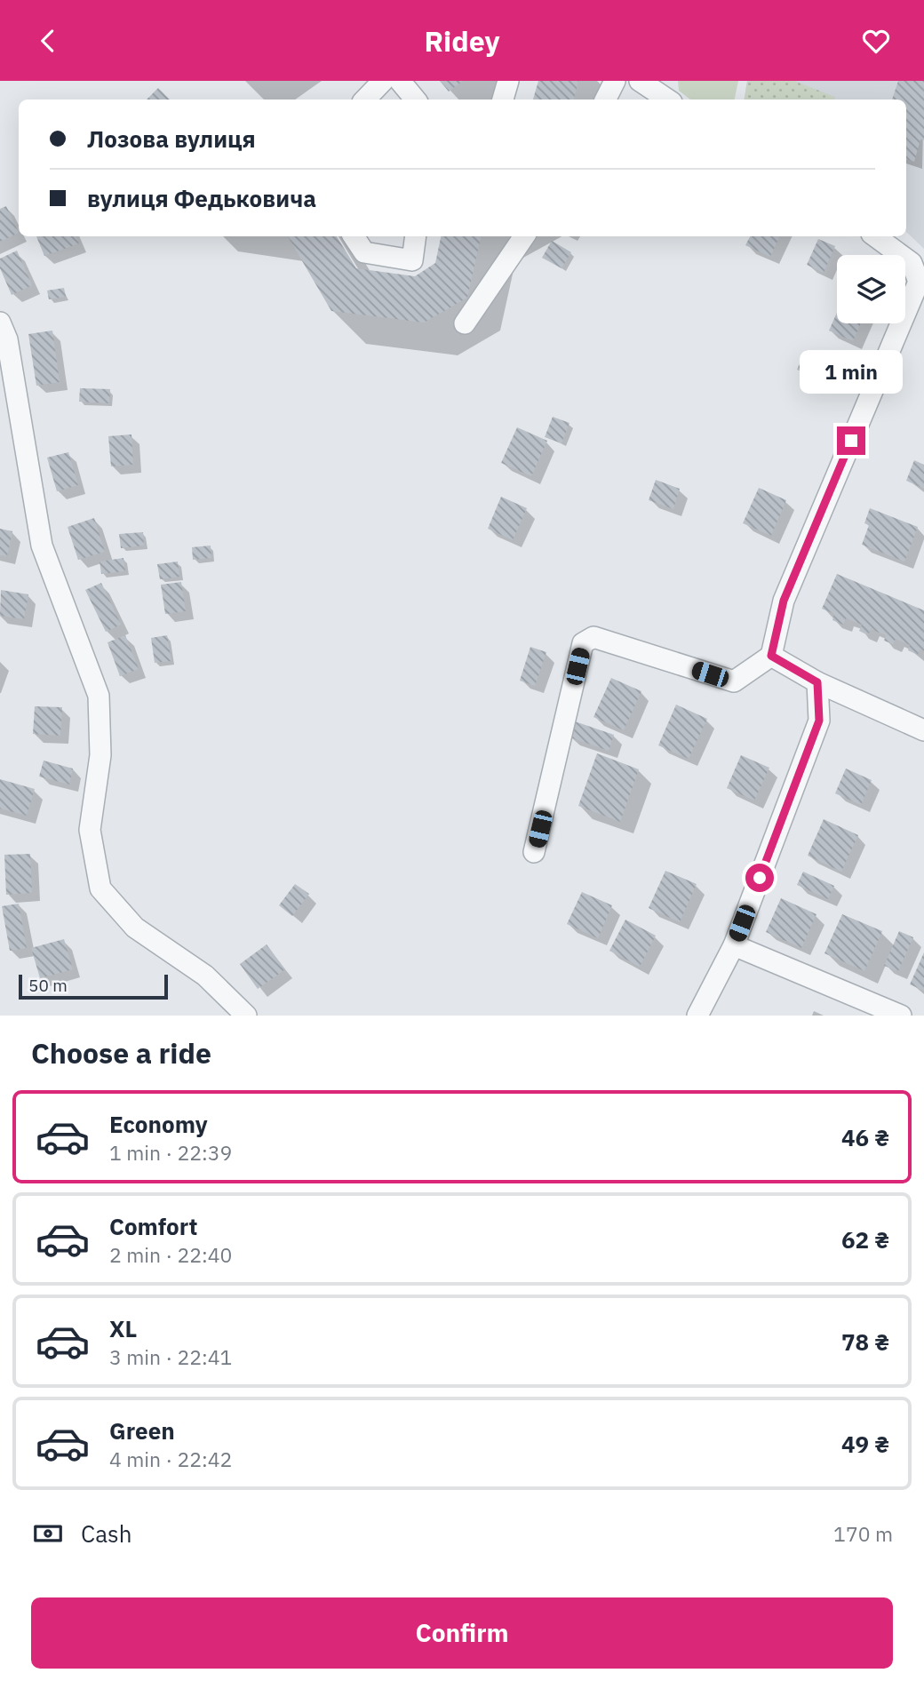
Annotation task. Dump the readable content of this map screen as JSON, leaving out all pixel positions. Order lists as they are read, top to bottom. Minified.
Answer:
{"scale_bar":"50 m","page":{"header":"Ridey","banner":["Лозова вулиця","вулиця Федьковича"],"bubble":"1 min","scale":"50 m","heading":"Choose a ride","list":[{"name":"Economy","note":"1 min · 22:39","value":"46 ₴"},{"name":"Comfort","note":"2 min · 22:40","value":"62 ₴"},{"name":"XL","note":"3 min · 22:41","value":"78 ₴"},{"name":"Green","note":"4 min · 22:42","value":"49 ₴"}],"pay":["Cash","170 m"],"buttons":"Confirm"}}
